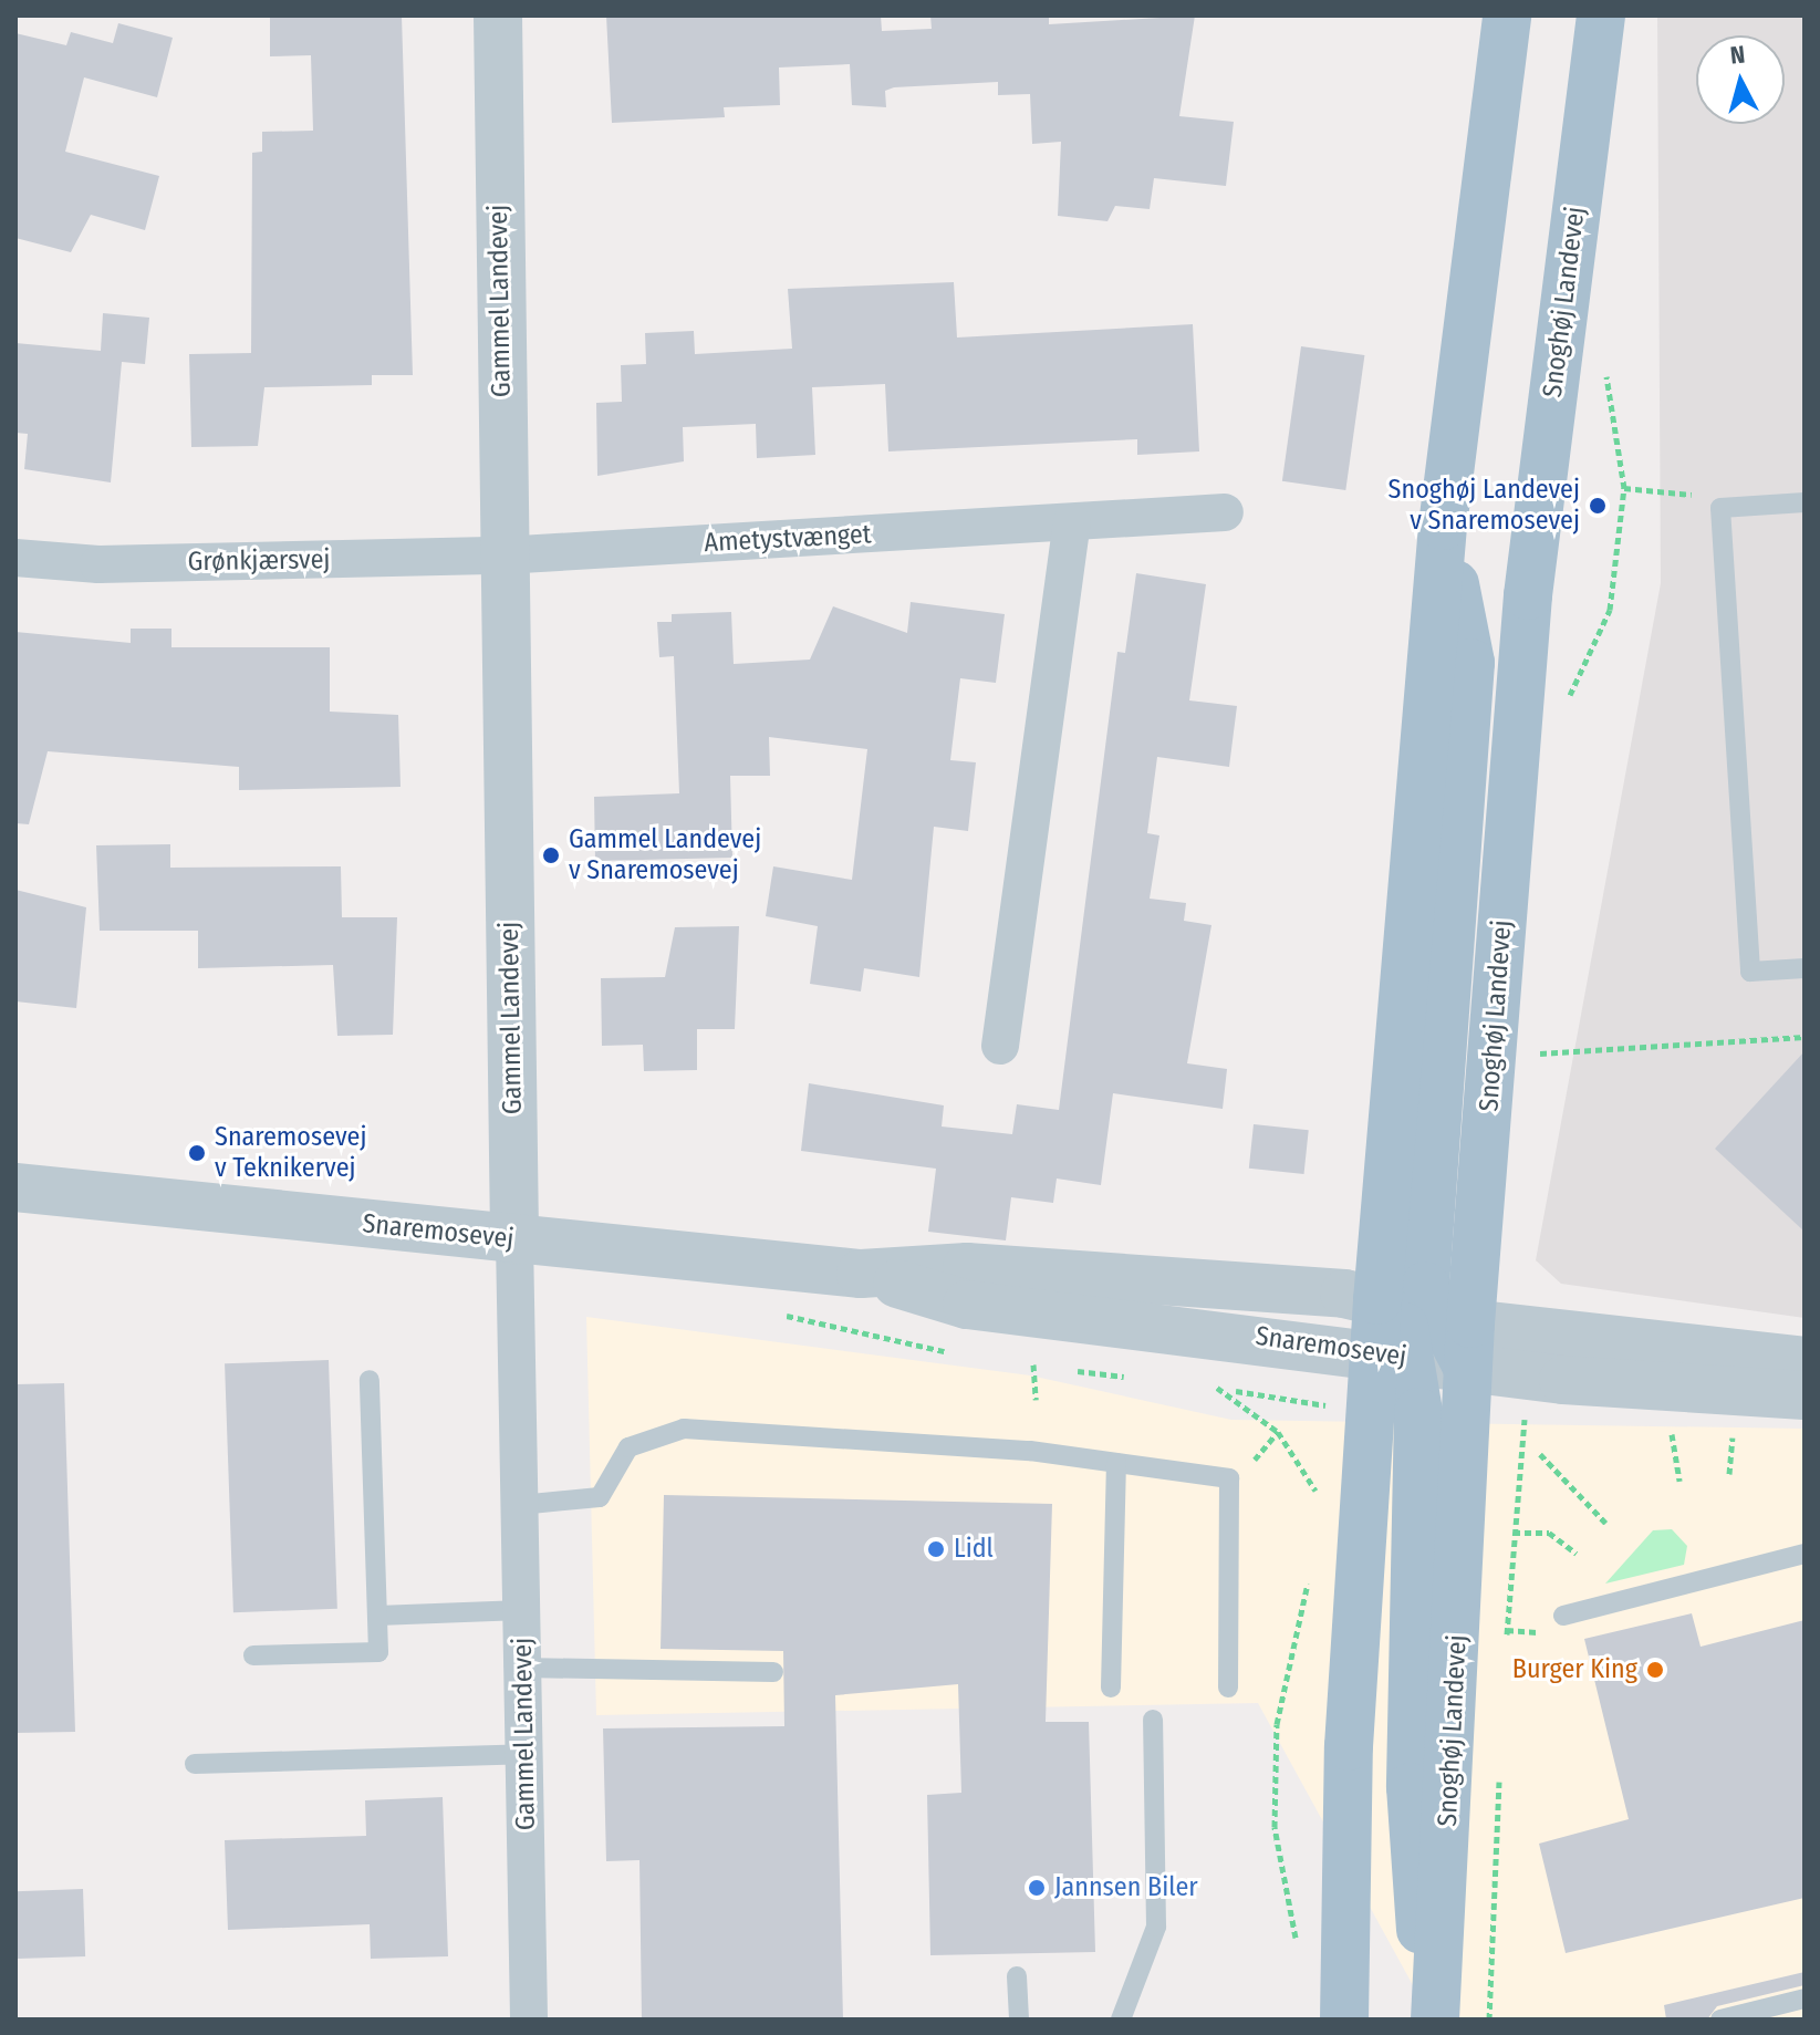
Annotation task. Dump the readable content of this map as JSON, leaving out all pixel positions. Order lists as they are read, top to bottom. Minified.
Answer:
{"streets":{"main road":["Snoghøj Landevej"],"street":["Gammel Landevej","Ametystvænget","Grønkjærsvej","Snaremosevej"]},"crossings":[["Gammel Landevej","Ametystvænget"],["Gammel Landevej","Grønkjærsvej"],["Gammel Landevej","Snaremosevej"],["Snoghøj Landevej","Snaremosevej"],["Ametystvænget","Grønkjærsvej"]],"places":["Snoghøj Landevej v Snaremosevej","Gammel Landevej v Snaremosevej","Snaremosevej v Teknikervej","Lidl","Burger King","Jannsen Biler"],"north":"top"}
